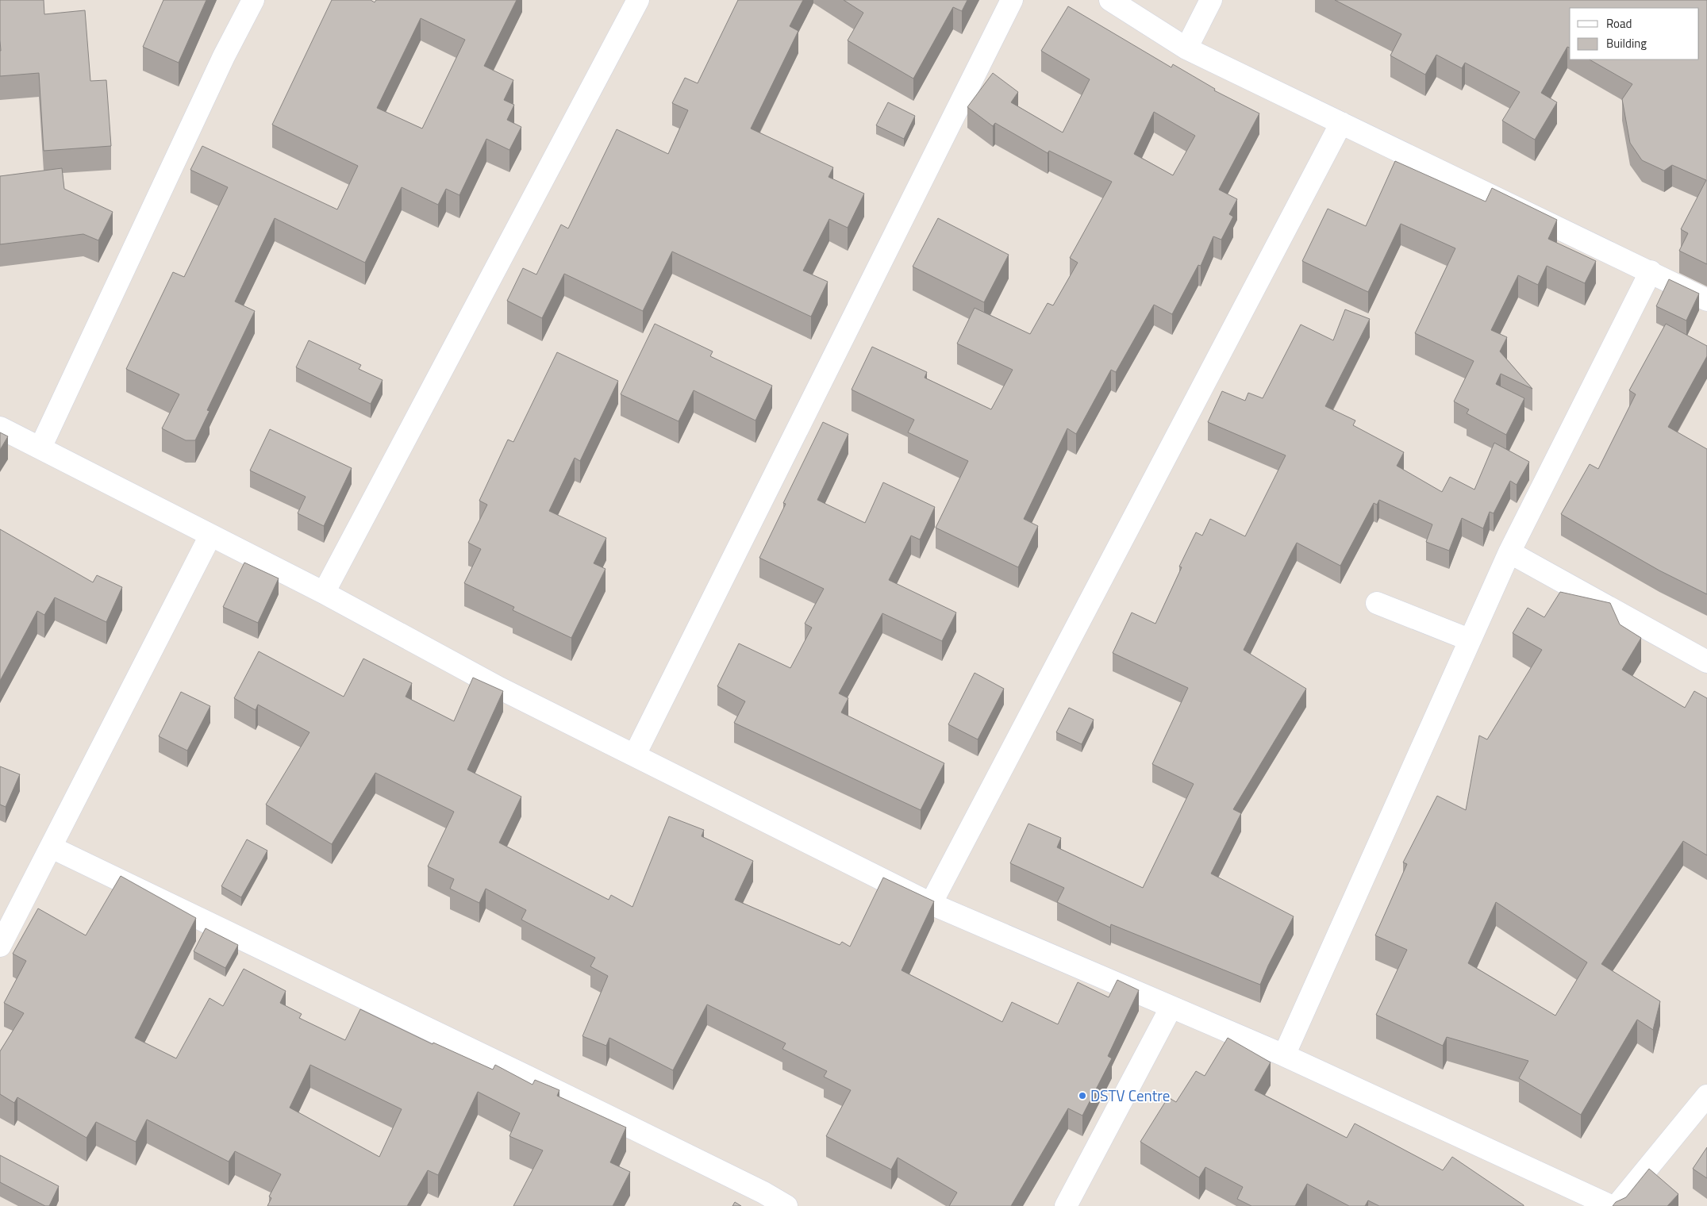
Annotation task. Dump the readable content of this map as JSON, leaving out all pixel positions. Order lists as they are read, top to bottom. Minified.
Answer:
{"places":["DSTV Centre"],"legend":["Road","Building"]}
